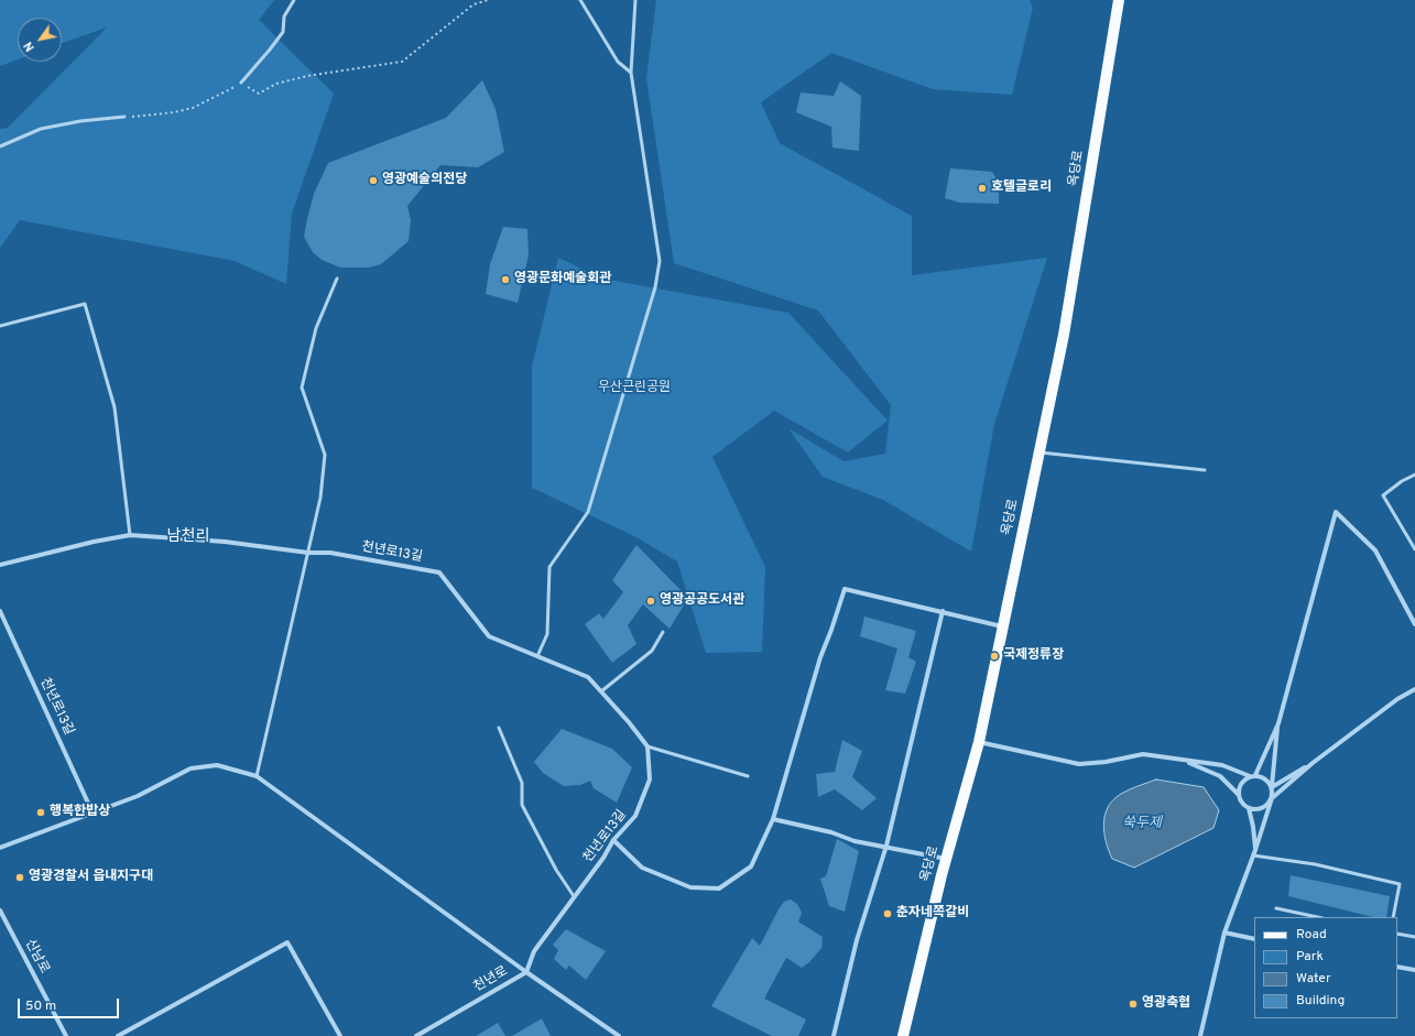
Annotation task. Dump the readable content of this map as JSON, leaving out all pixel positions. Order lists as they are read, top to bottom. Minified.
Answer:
{"streets":{"main road":["옥당로"],"street":["천년로13길","신남로","천년로"]},"crossings":[["천년로13길","천년로"]],"districts":["남천리"],"water":["쑥두제"],"parks":["우산근린공원"],"places":["영광예술의전당","호텔글로리","영광문화예술회관","영광공공도서관","국제정류장","행복한밥상","영광경찰서 읍내지구대","춘자네쪽갈비","영광축협"],"legend":["Road","Park","Water","Building"],"scale_bar":"50 m","north":"bottom left"}
